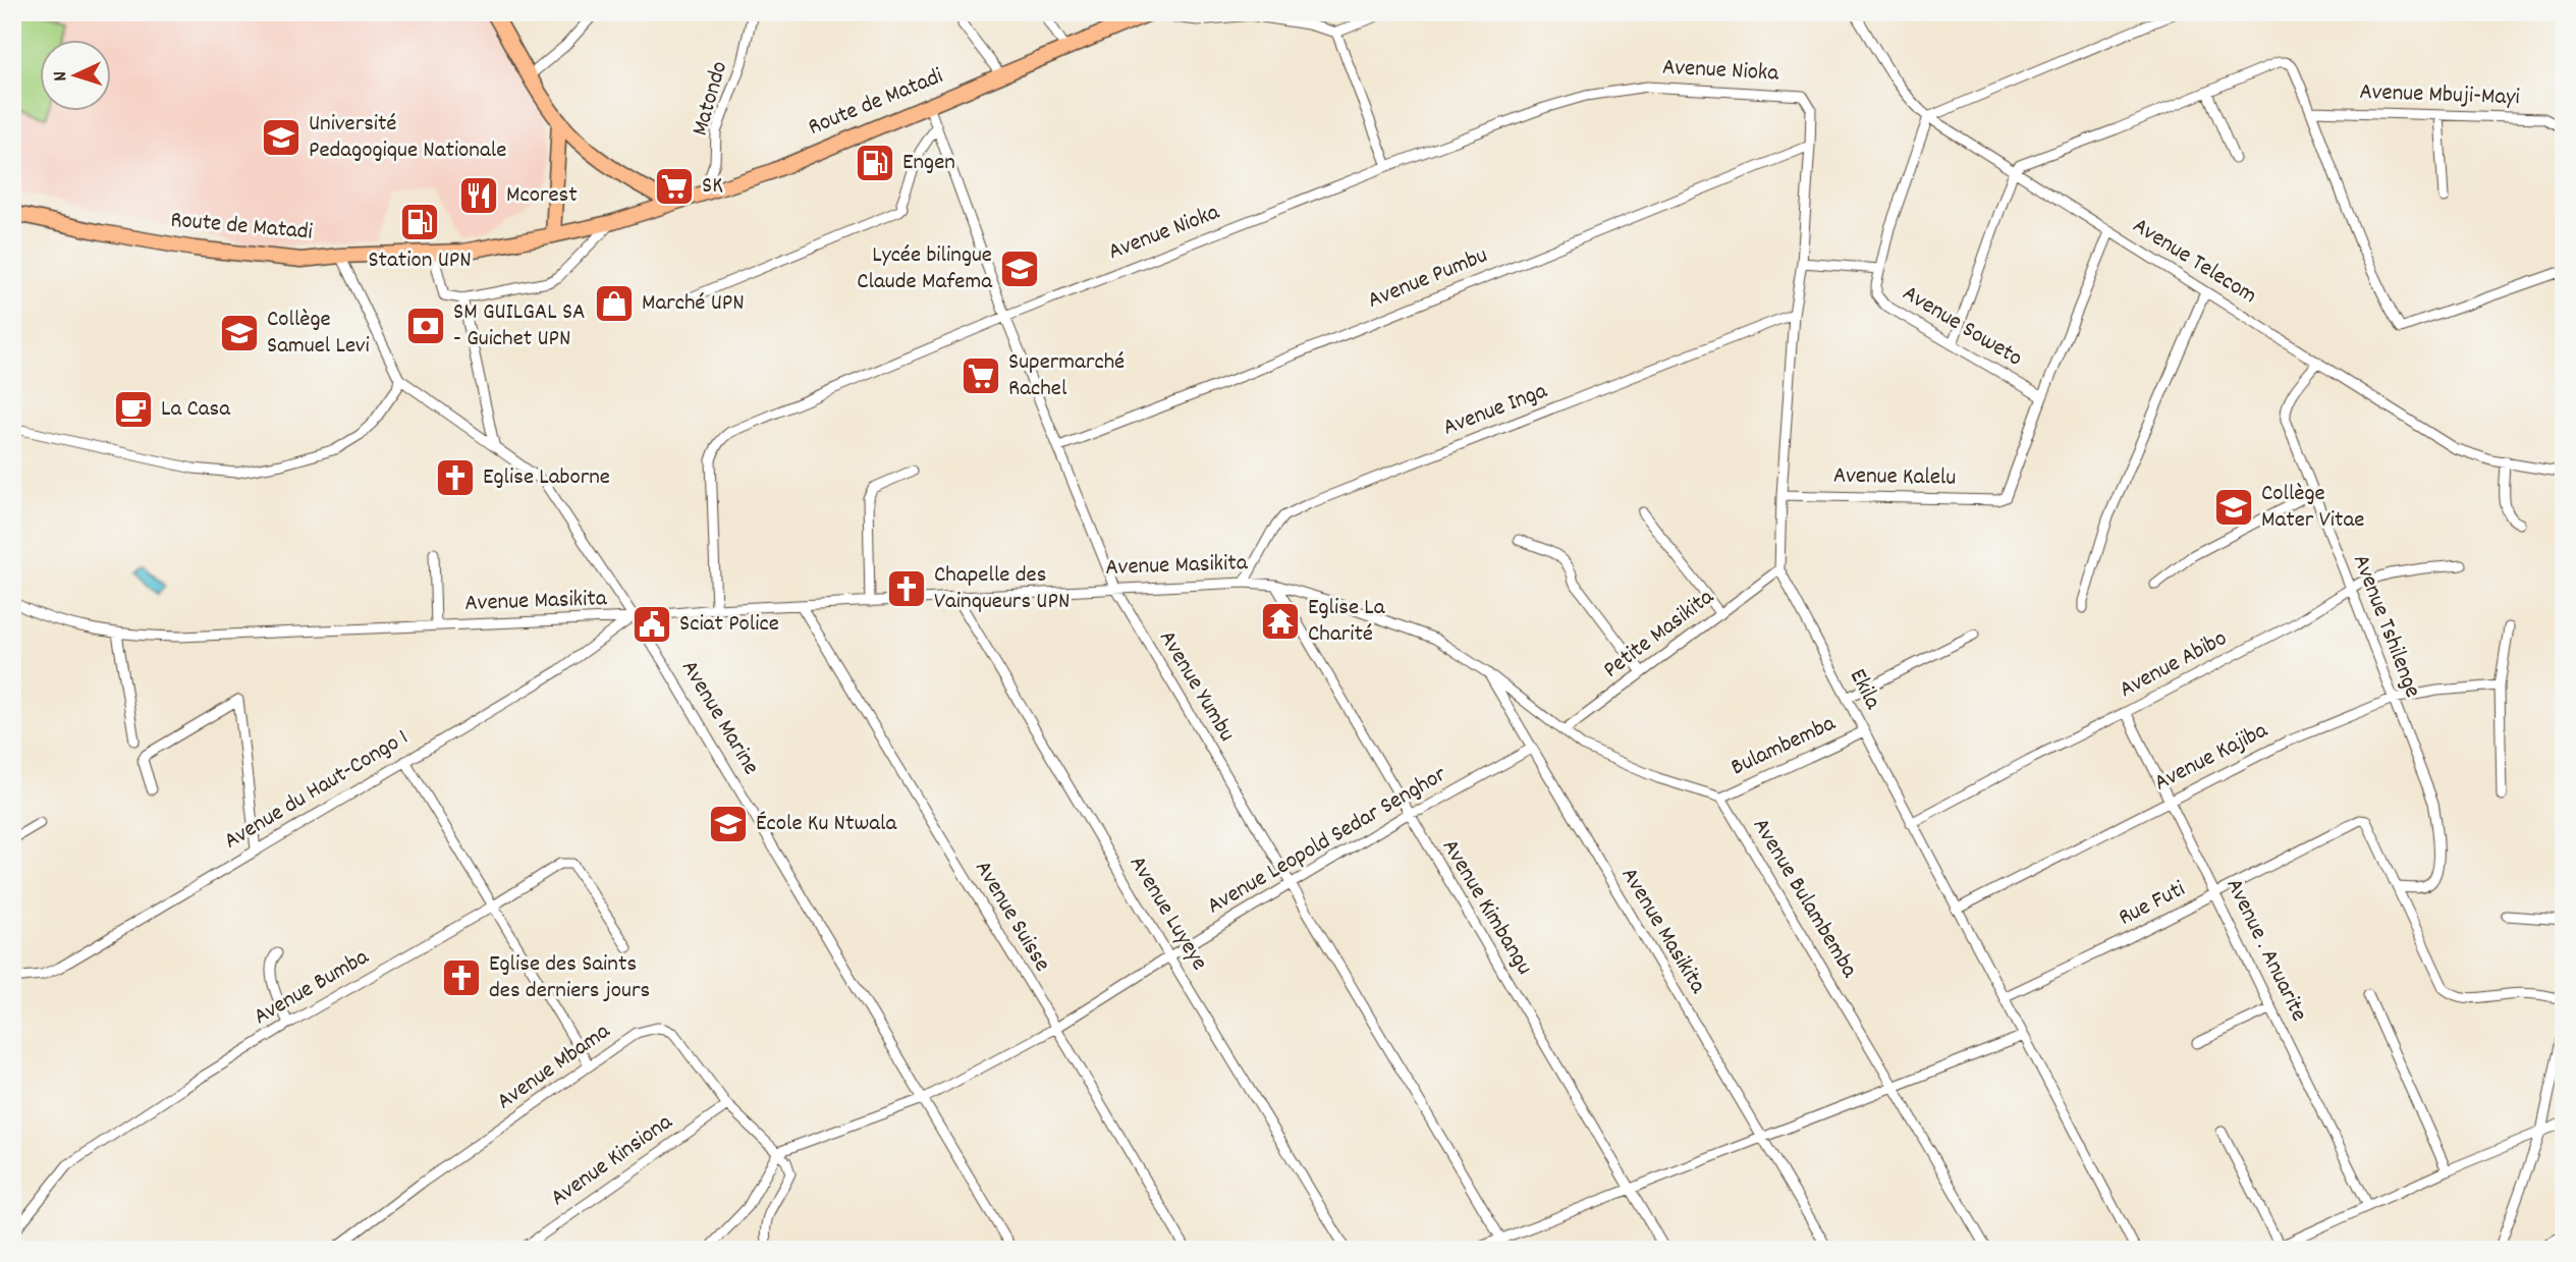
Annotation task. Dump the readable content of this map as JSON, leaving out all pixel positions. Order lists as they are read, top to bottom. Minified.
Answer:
{"streets":{"main road":["Route de Matadi"],"street":["Avenue Nioka","Avenue Mbuji-Mayi","Matondo","Avenue Telecom","Avenue Pumbu","Avenue Soweto","Avenue Inga","Avenue Kalelu","Avenue Masikita","Avenue Tshilenge","Petite Masikita","Avenue Abibo","Avenue Yumbu","Ekila","Avenue Marine","Bulambemba","Avenue Kajiba","Avenue du Haut-Congo 1","Avenue Leopold Sedar Senghor","Avenue Bulambemba","Rue Futi","Avenue Kimbangu","Avenue Luyeye","Avenue Suisse","Avenue . Anuarite","Avenue Bumba","Avenue Mbama","Avenue Kinsiona"]},"crossings":[["Avenue Nioka","Avenue Masikita"],["Avenue Nioka","Avenue Yumbu"],["Avenue Nioka","Ekila"],["Matondo","Route de Matadi"],["Route de Matadi","Avenue Yumbu"],["Route de Matadi","Avenue Marine"],["Avenue Telecom","Avenue Soweto"],["Avenue Telecom","Avenue Tshilenge"],["Avenue Pumbu","Avenue Yumbu"],["Avenue Pumbu","Ekila"],["Avenue Soweto","Avenue Kalelu"],["Avenue Inga","Avenue Masikita"],["Avenue Inga","Ekila"],["Avenue Kalelu","Ekila"],["Avenue Masikita","Avenue Yumbu"],["Avenue Masikita","Avenue Marine"],["Avenue Masikita","Avenue du Haut-Congo 1"],["Avenue Masikita","Avenue Leopold Sedar Senghor"],["Avenue Masikita","Avenue Kimbangu"],["Avenue Masikita","Avenue Luyeye"],["Avenue Masikita","Avenue Suisse"],["Avenue Tshilenge","Avenue Abibo"],["Avenue Tshilenge","Avenue Kajiba"],["Avenue Tshilenge","Rue Futi"],["Petite Masikita","Ekila"],["Avenue Abibo","Ekila"],["Avenue Abibo","Avenue . Anuarite"],["Avenue Yumbu","Avenue Leopold Sedar Senghor"],["Ekila","Bulambemba"],["Ekila","Avenue Kajiba"],["Ekila","Rue Futi"],["Avenue Marine","Avenue du Haut-Congo 1"],["Avenue Marine","Avenue Leopold Sedar Senghor"],["Bulambemba","Avenue Bulambemba"],["Avenue Kajiba","Avenue . Anuarite"],["Avenue Leopold Sedar Senghor","Avenue Kimbangu"],["Avenue Leopold Sedar Senghor","Avenue Luyeye"],["Avenue Leopold Sedar Senghor","Avenue Suisse"],["Avenue Leopold Sedar Senghor","Avenue Mbama"],["Rue Futi","Avenue . Anuarite"],["Avenue Mbama","Avenue Kinsiona"]],"places":{"school or university":["Université Pedagogique Nationale","Lycée bilingue Claude Mafema","Collège Samuel Levi","Collège Mater Vitae","École Ku Ntwala"],"fuel station":["Engen","Station UPN"],"supermarket":["SK","Supermarché Rachel"],"restaurant":["Mcorest"],"shop":["Marché UPN"],"bank":["SM GUILGAL SA - Guichet UPN"],"cafe":["La Casa"],"church":["Eglise Laborne","Chapelle des Vainqueurs UPN","Eglise des Saints des derniers jours"],"temple":["Eglise La Charité"],"public building":["Sciat Police"]},"north":"left"}
